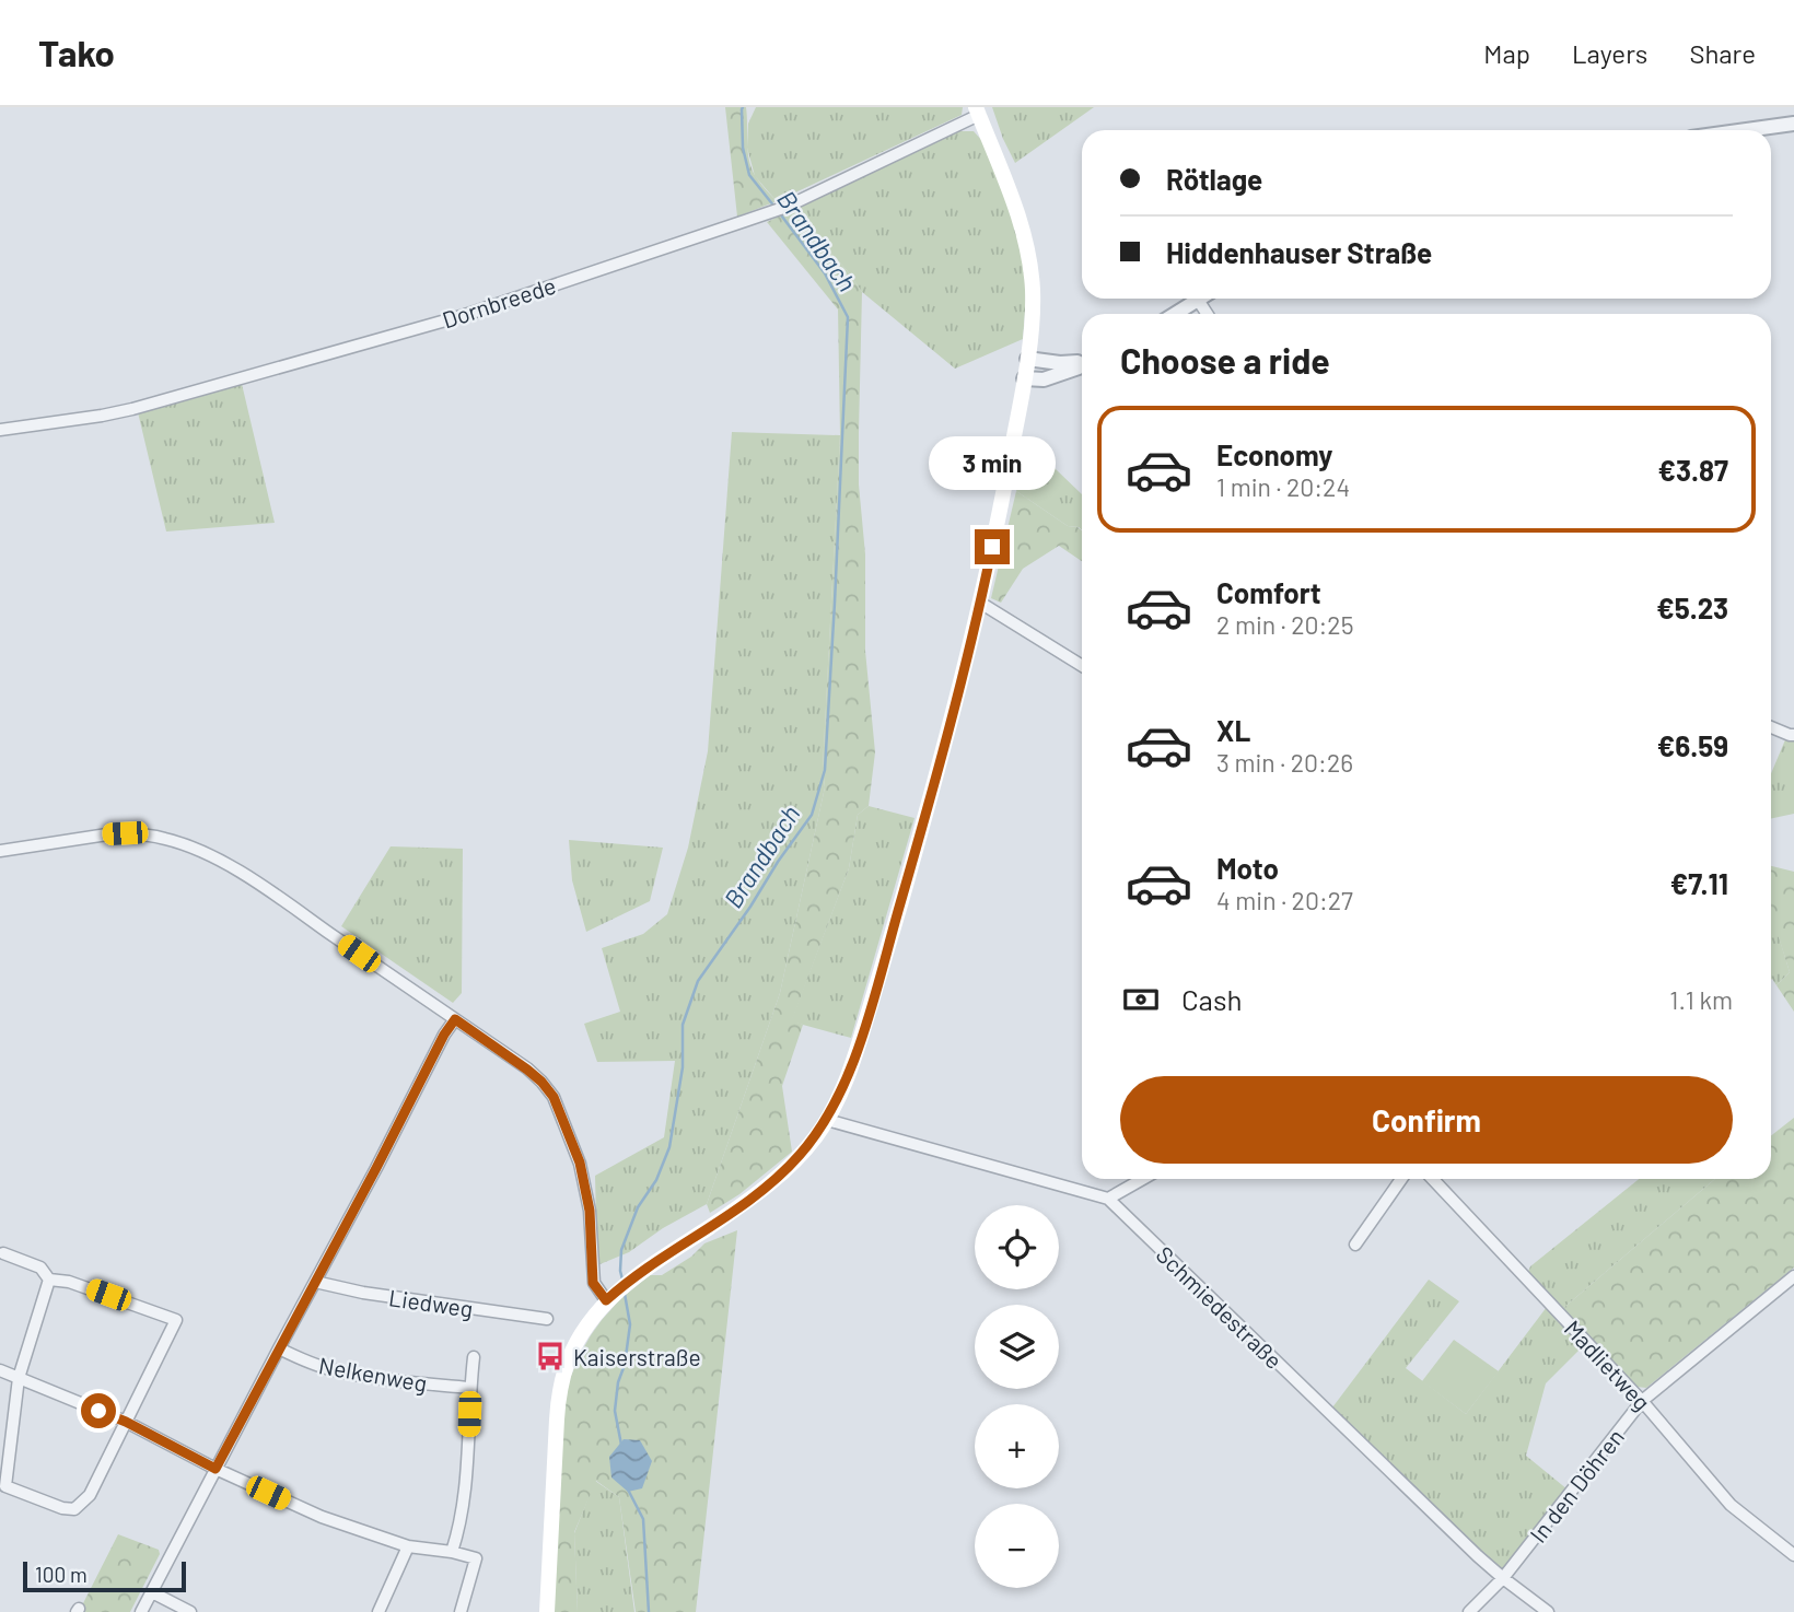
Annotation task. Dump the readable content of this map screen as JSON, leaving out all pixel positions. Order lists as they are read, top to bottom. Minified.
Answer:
{"streets":{"street":["Dornbreede","Liedweg","Schmiedestraße","Madlietweg","Nelkenweg","In den Döhren"]},"crossings":[["Schmiedestraße","In den Döhren"],["Madlietweg","In den Döhren"]],"water":["Brandbach"],"places":{"bus stop":["Kaiserstraße"]},"scale_bar":"100 m","page":{"header":"Tako","nav":["Map","Layers","Share"],"banner":["Rötlage","Hiddenhauser Straße"],"heading":"Choose a ride","list":[{"name":"Economy","note":"1 min · 20:24","value":"€3.87"},{"name":"Comfort","note":"2 min · 20:25","value":"€5.23"},{"name":"XL","note":"3 min · 20:26","value":"€6.59"},{"name":"Moto","note":"4 min · 20:27","value":"€7.11"}],"bubble":"3 min","pay":["Cash","1.1 km"],"buttons":"Confirm","map_buttons":["+","−"],"scale":"100 m"}}
